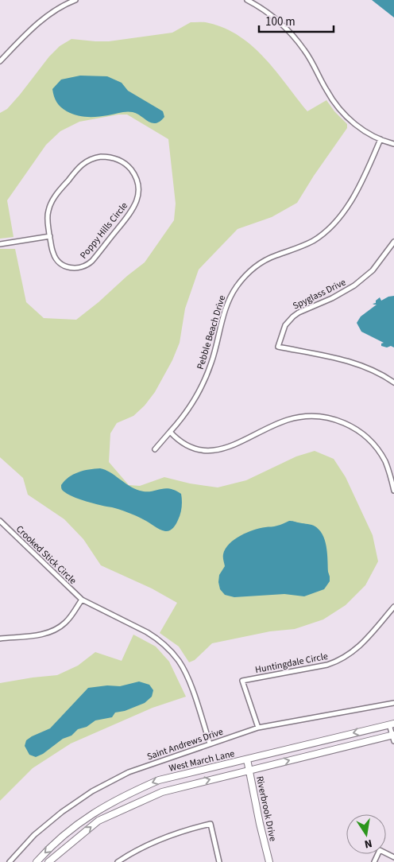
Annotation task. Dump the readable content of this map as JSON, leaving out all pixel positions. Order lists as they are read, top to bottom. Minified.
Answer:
{"streets":{"main road":["West March Lane","Riverbrook Drive"],"street":["Poppy Hills Circle","Spyglass Drive","Pebble Beach Drive","Crooked Stick Circle","Huntingdale Circle","Saint Andrews Drive"]},"crossings":[["Crooked Stick Circle","Saint Andrews Drive"],["Huntingdale Circle","Saint Andrews Drive"],["West March Lane","Riverbrook Drive"]],"scale_bar":"100 m","north":"bottom"}
